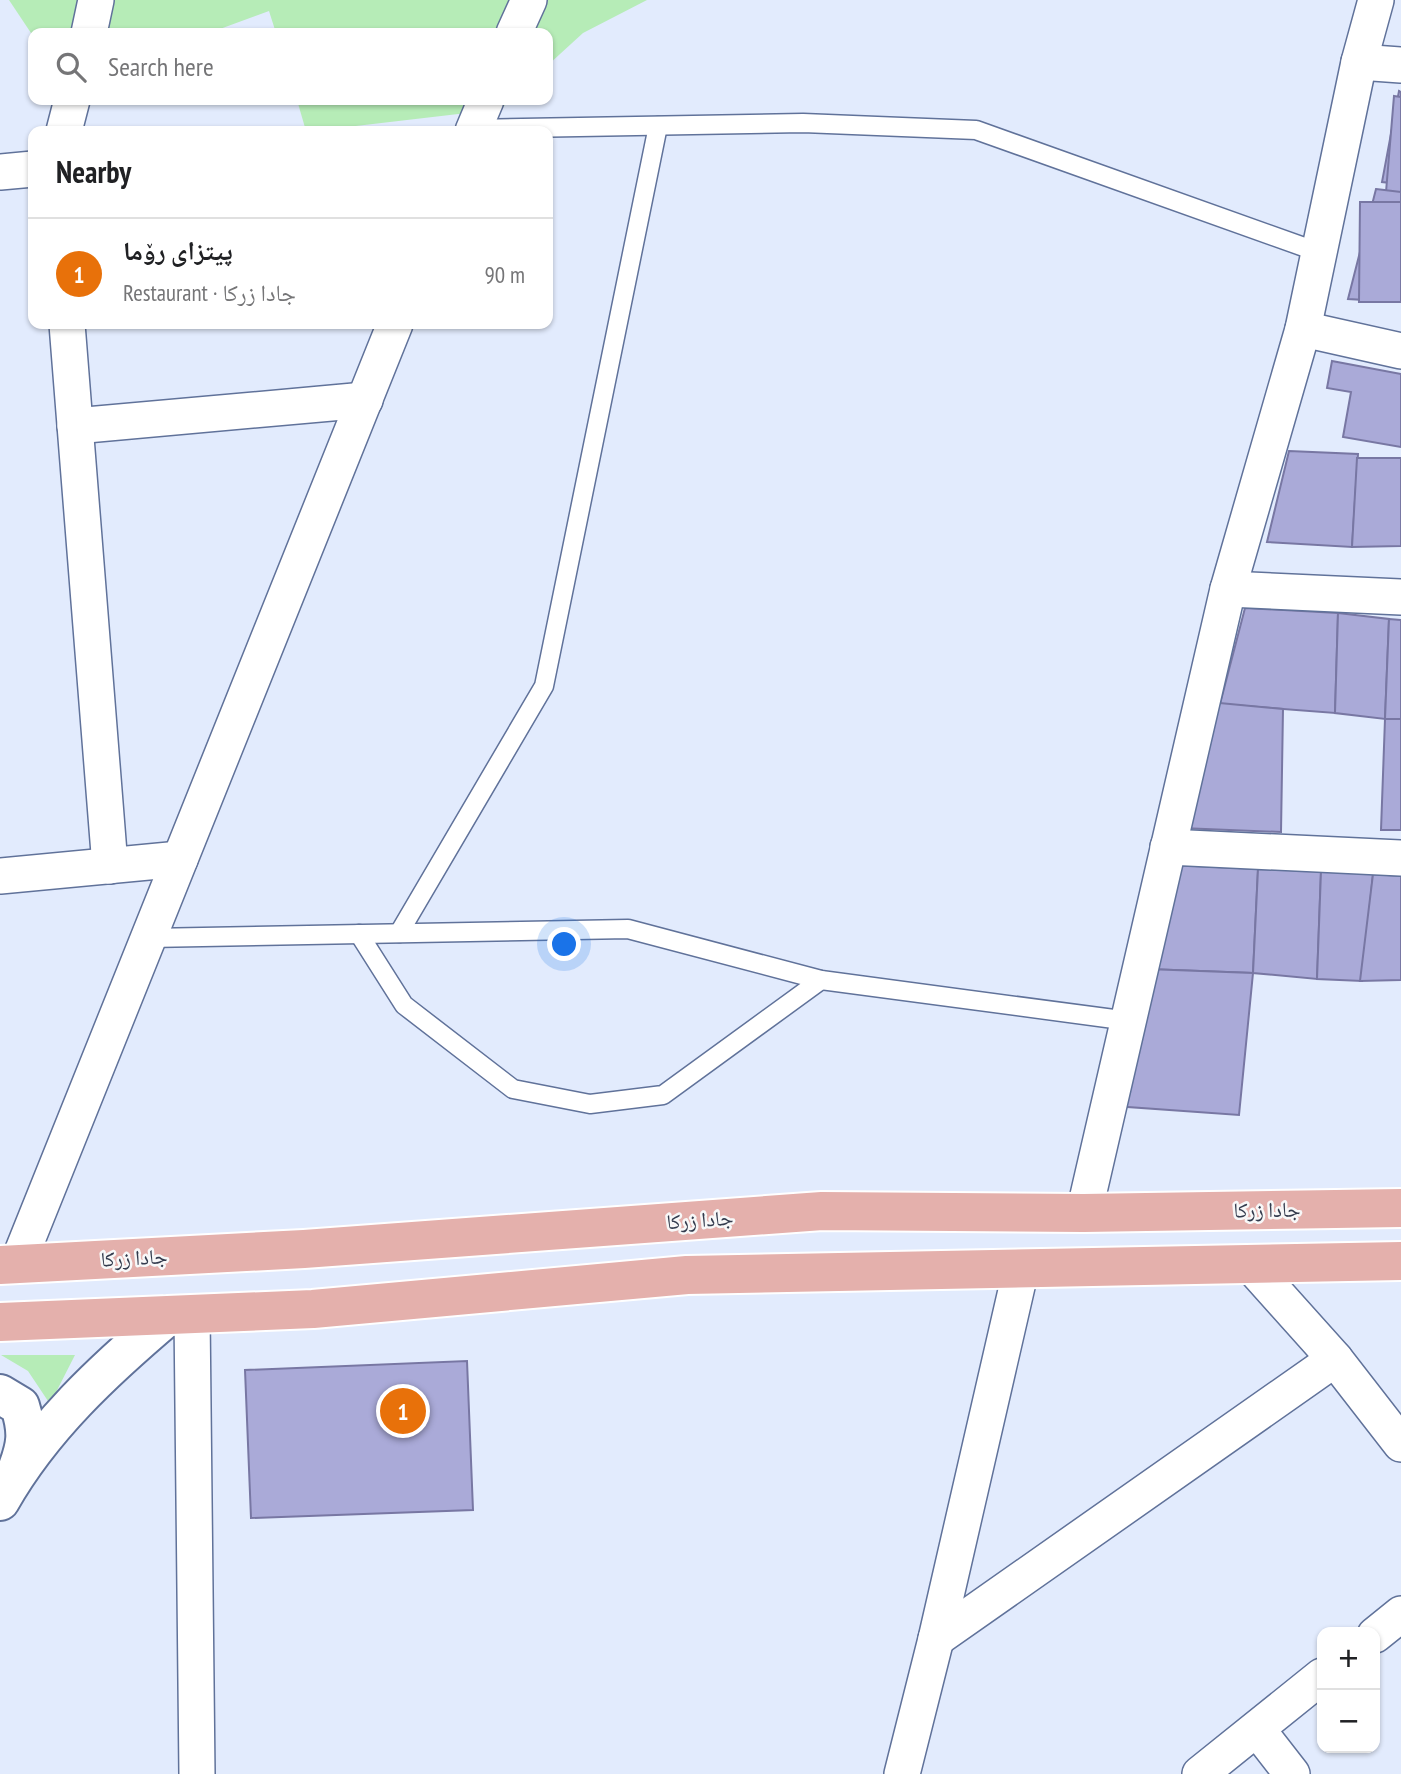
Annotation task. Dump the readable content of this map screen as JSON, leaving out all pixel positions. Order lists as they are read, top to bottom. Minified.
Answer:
{"streets":{"main road":["جادا زرکا"]},"page":{"search":"Search here","heading":"Nearby","list":[{"mark":"1","name":"پیتزای رۆما","note":"Restaurant · جادا زرکا","value":"90 m"}],"pins":"1","map_buttons":["+","−"]}}
